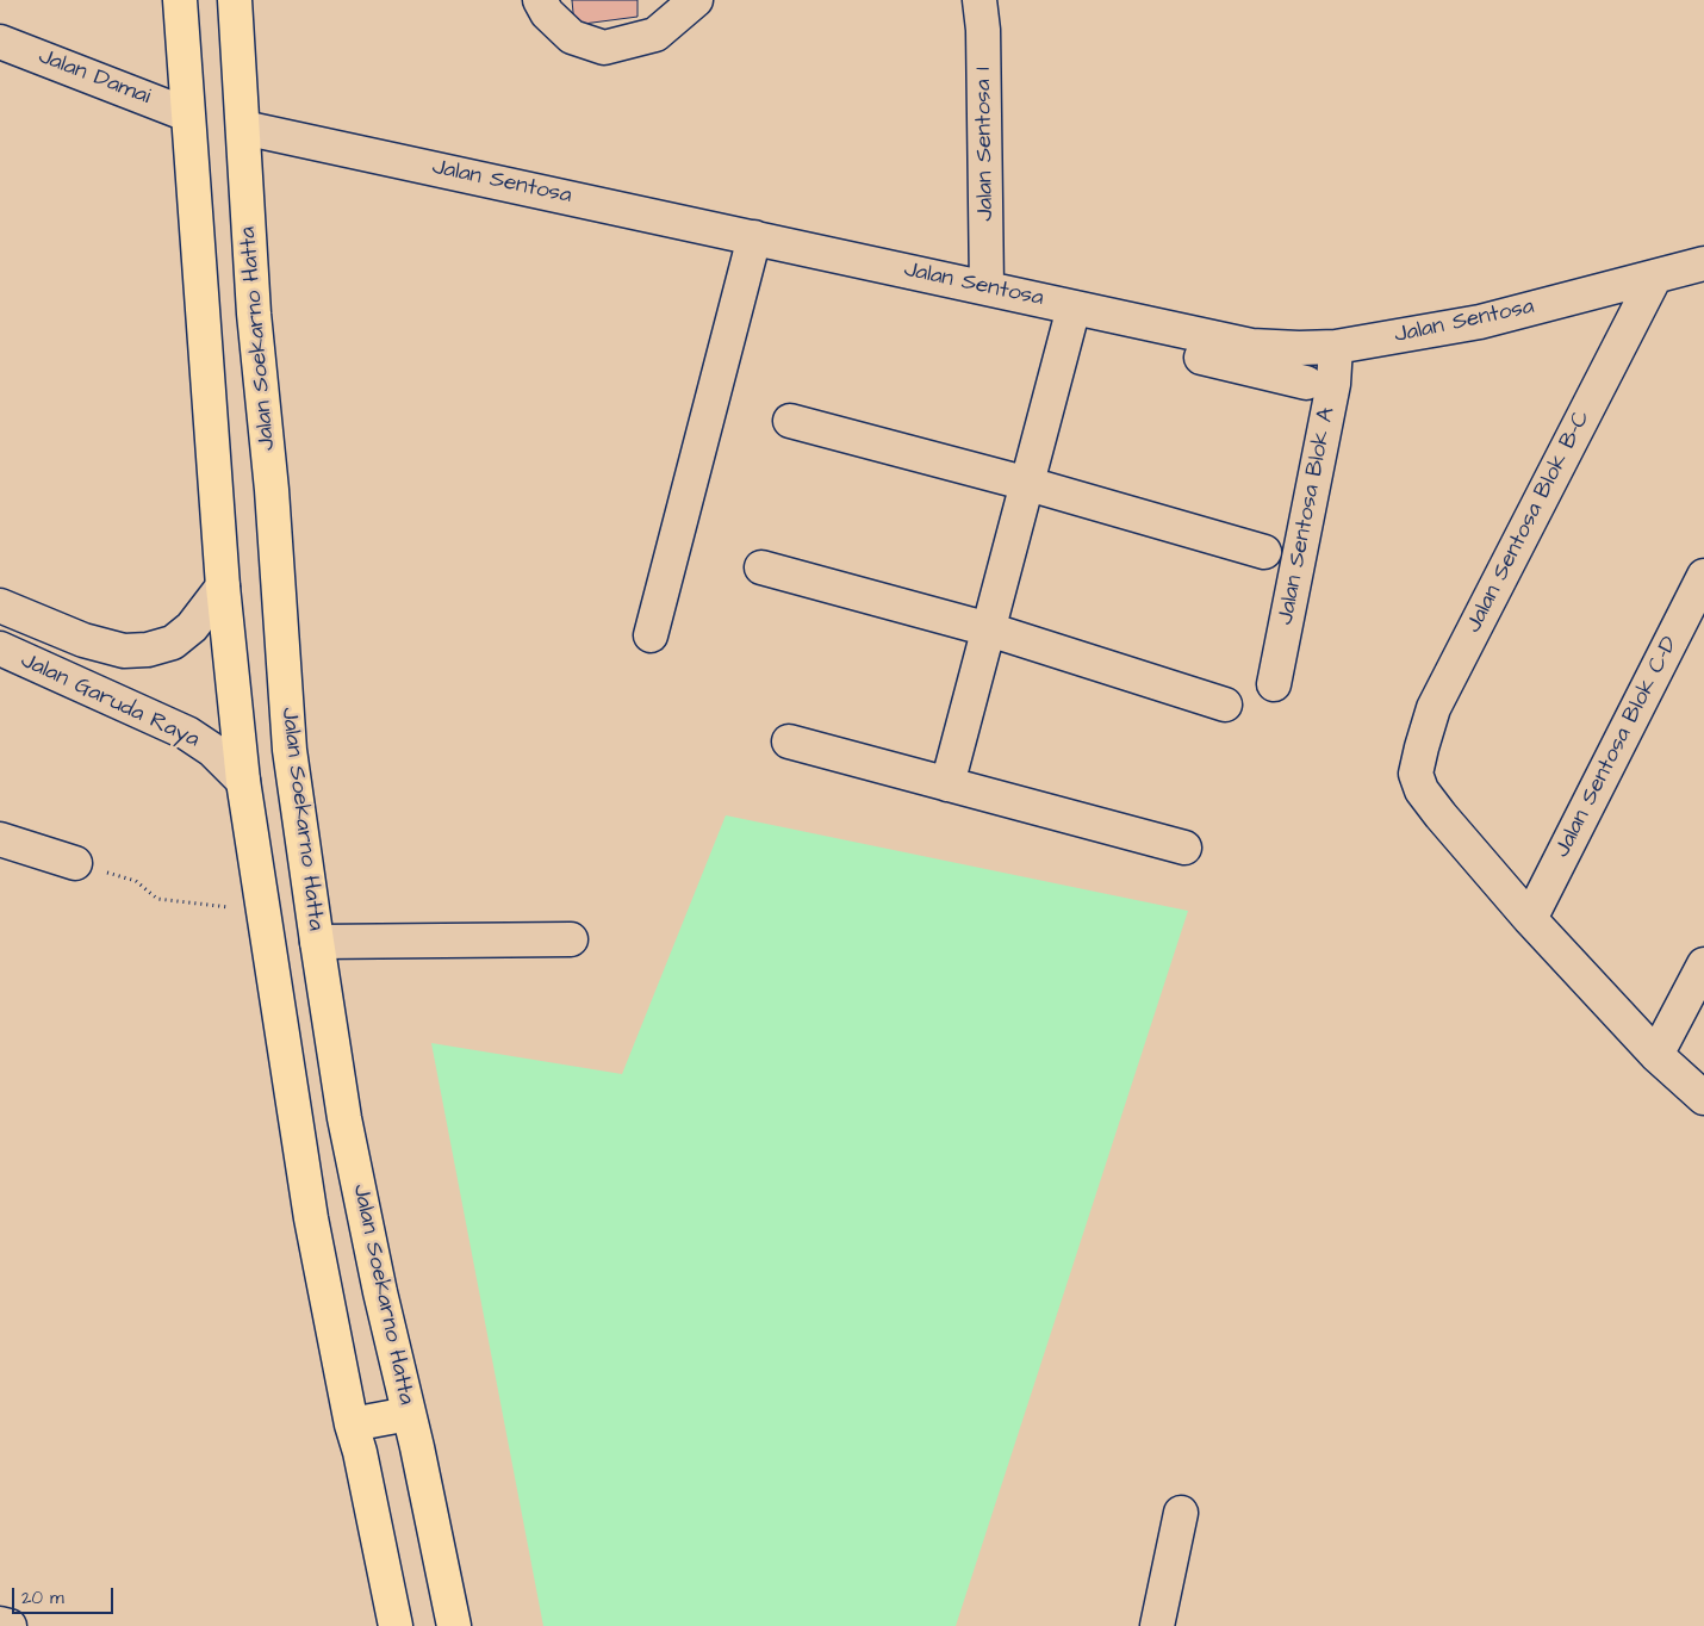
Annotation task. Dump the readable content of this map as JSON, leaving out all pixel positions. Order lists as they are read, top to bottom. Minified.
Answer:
{"streets":{"main road":["Jalan Soekarno Hatta"],"street":["Jalan Damai","Jalan Sentosa 1","Jalan Sentosa","Jalan Sentosa Blok A","Jalan Sentosa Blok B-C","Jalan Garuda Raya","Jalan Sentosa Blok C-D"]},"crossings":[["Jalan Sentosa 1","Jalan Sentosa"],["Jalan Sentosa","Jalan Soekarno Hatta"],["Jalan Sentosa","Jalan Sentosa Blok A"],["Jalan Sentosa","Jalan Sentosa Blok B-C"],["Jalan Sentosa Blok B-C","Jalan Sentosa Blok C-D"]],"scale_bar":"20 m"}
